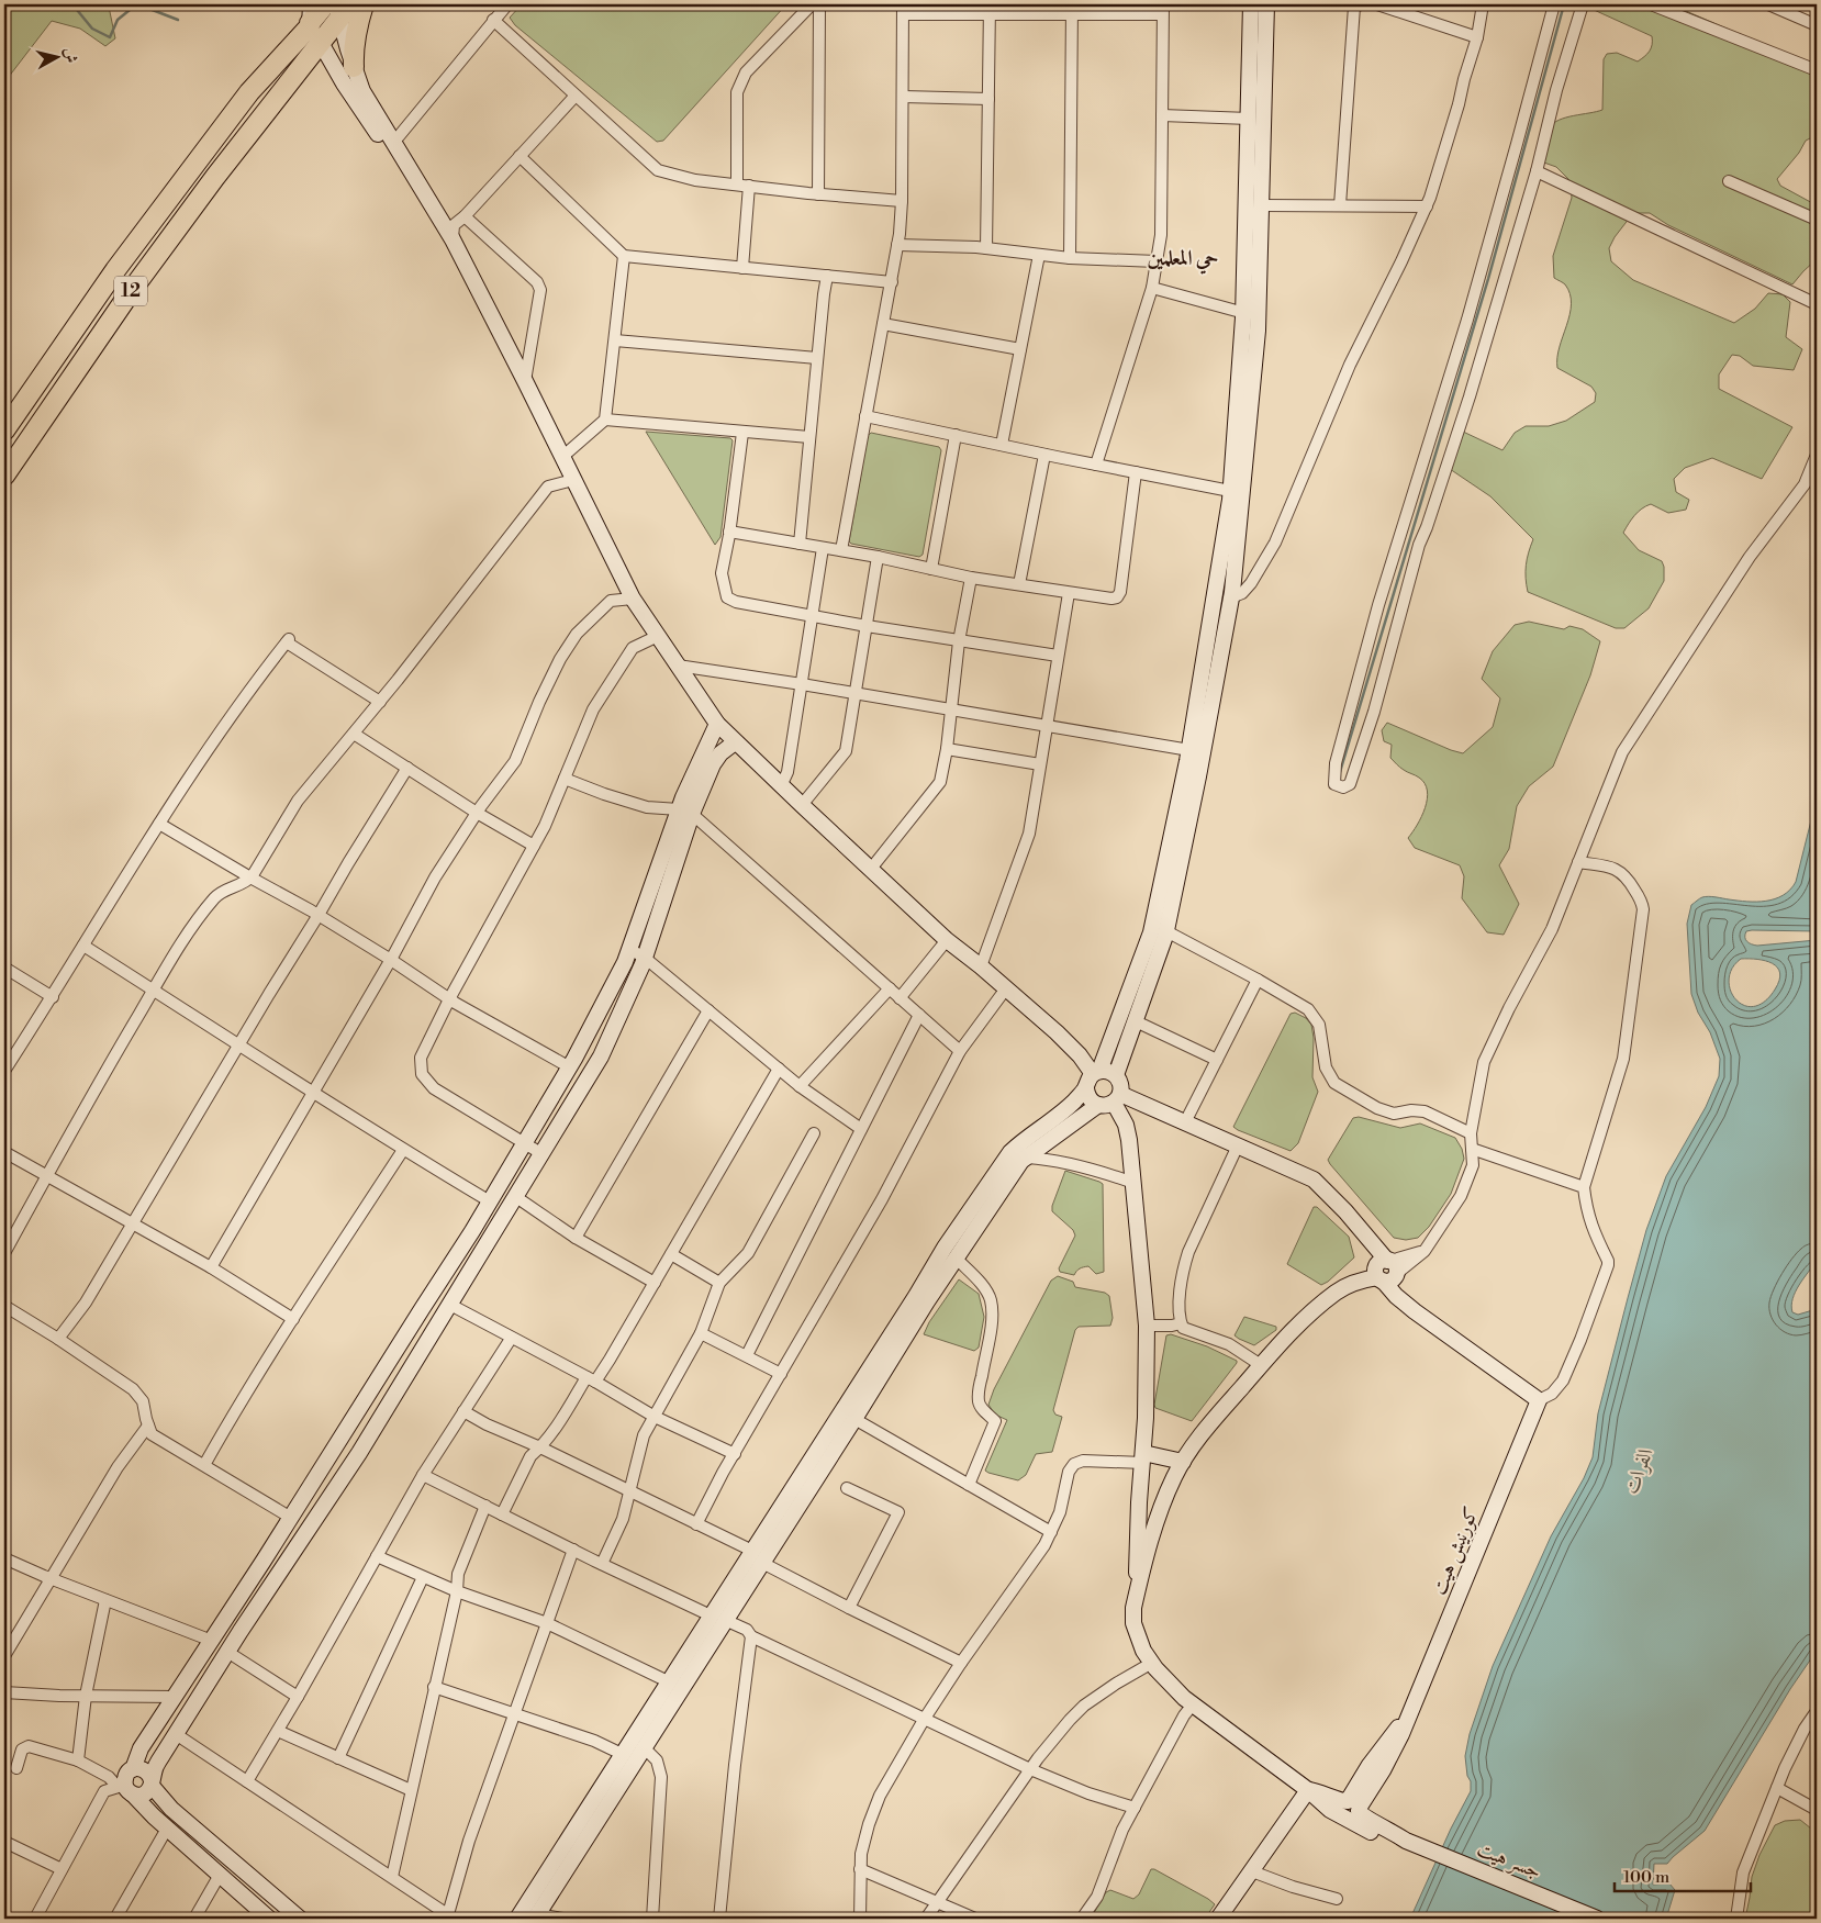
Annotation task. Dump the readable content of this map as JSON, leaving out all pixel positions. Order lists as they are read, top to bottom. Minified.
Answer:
{"streets":{"highway":["12"],"street":["كورنيش هيت","جسر هيت"]},"crossings":[["كورنيش هيت","جسر هيت"]],"districts":["حي المعلمين"],"water":["الفرات"],"scale_bar":"100 m","north":"right"}
